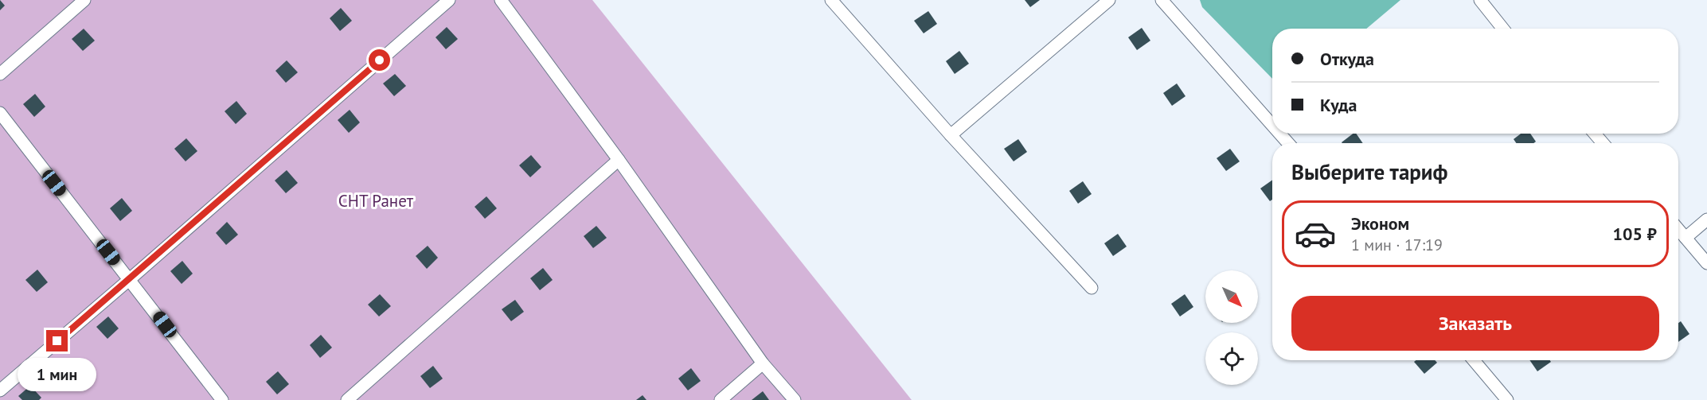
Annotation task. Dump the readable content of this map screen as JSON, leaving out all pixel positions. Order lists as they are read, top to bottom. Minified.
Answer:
{"parks":["СНТ Ранет"],"north":"bottom right","page":{"banner":["Откуда","Куда"],"heading":"Выберите тариф","list":[{"name":"Эконом","note":"1 мин · 17:19","value":"105 ₽"}],"buttons":"Заказать","bubble":"1 мин"}}
